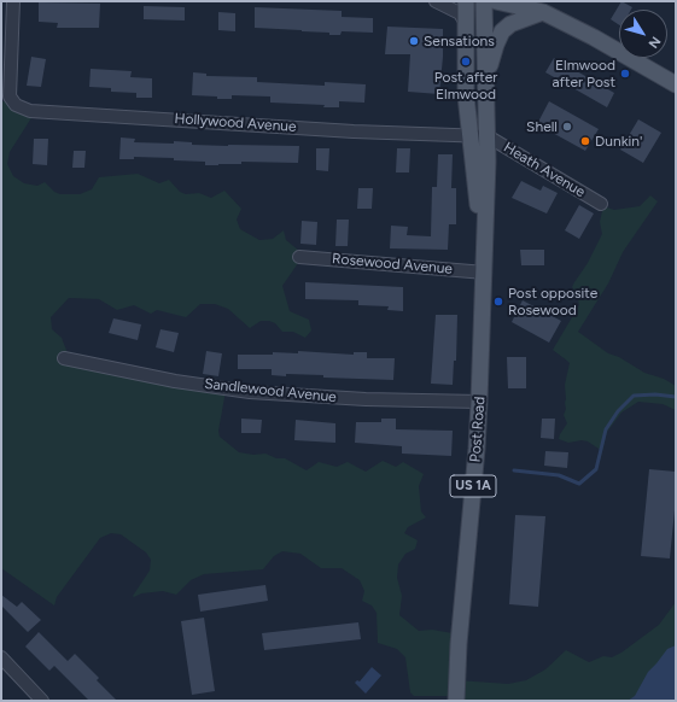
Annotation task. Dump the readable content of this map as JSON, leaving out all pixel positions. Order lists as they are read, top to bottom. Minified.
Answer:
{"streets":{"main road":["Post Road","US 1A"],"street":["Hollywood Avenue","Heath Avenue","Rosewood Avenue","Sandlewood Avenue"]},"crossings":[["Hollywood Avenue","Heath Avenue"],["Hollywood Avenue","Post Road"],["Heath Avenue","Post Road"],["Rosewood Avenue","Post Road"],["Sandlewood Avenue","Post Road"]],"places":["Sensations","Post after Elmwood","Elmwood after Post","Shell","Dunkin'","Post opposite Rosewood"],"north":"bottom right"}
